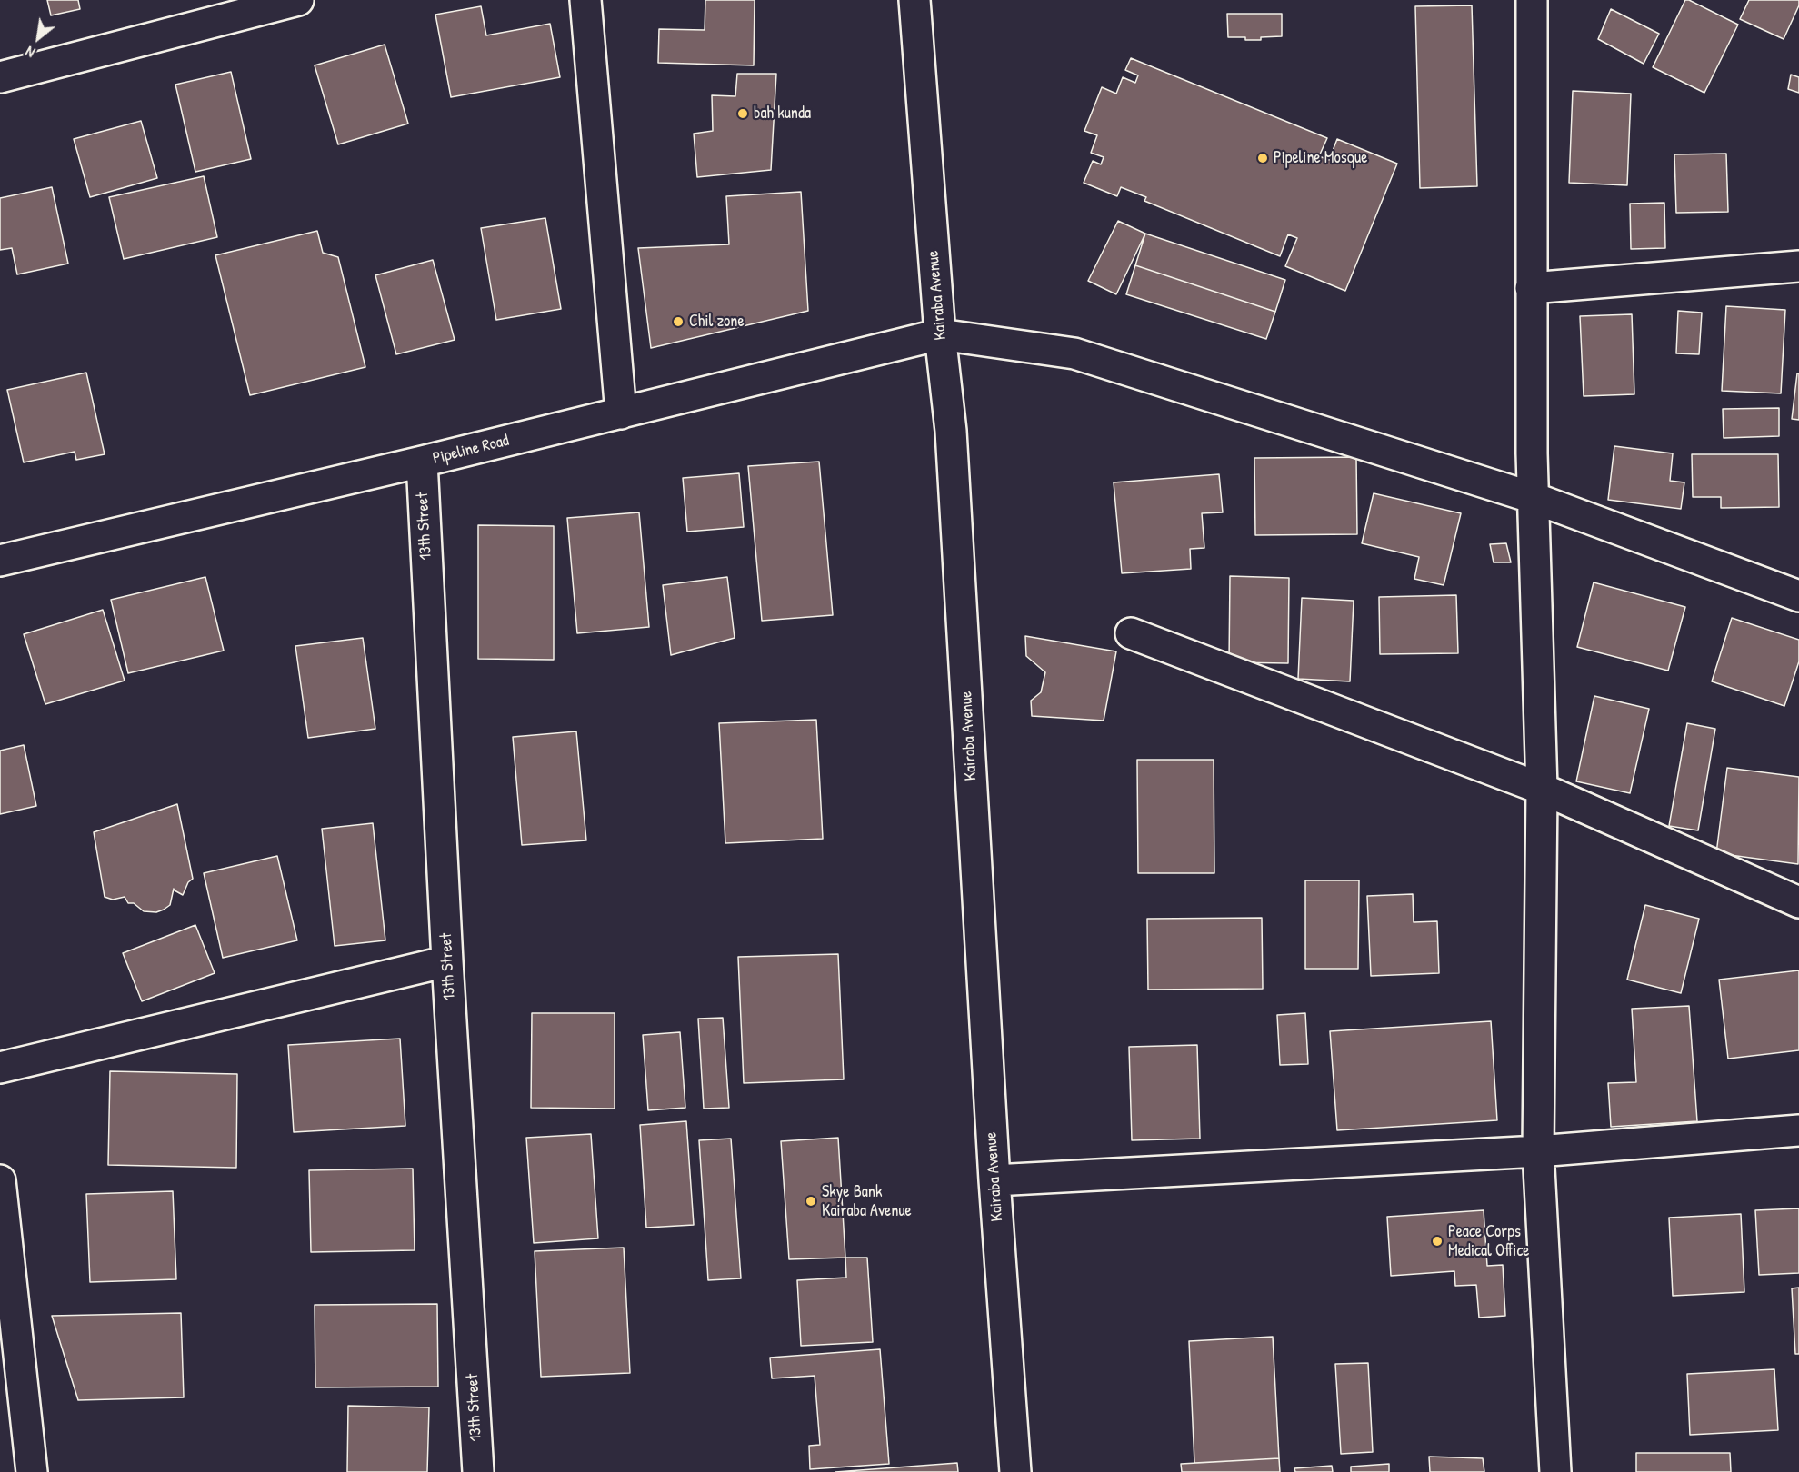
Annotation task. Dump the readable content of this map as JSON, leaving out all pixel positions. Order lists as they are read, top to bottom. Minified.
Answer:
{"streets":{"street":["Kairaba Avenue","Pipeline Road","13th Street"]},"crossings":[["Kairaba Avenue","Pipeline Road"],["Pipeline Road","13th Street"]],"places":["bah kunda","Pipeline Mosque","Chil zone","Skye Bank Kairaba Avenue","Peace Corps Medical Office"],"north":"bottom left"}
